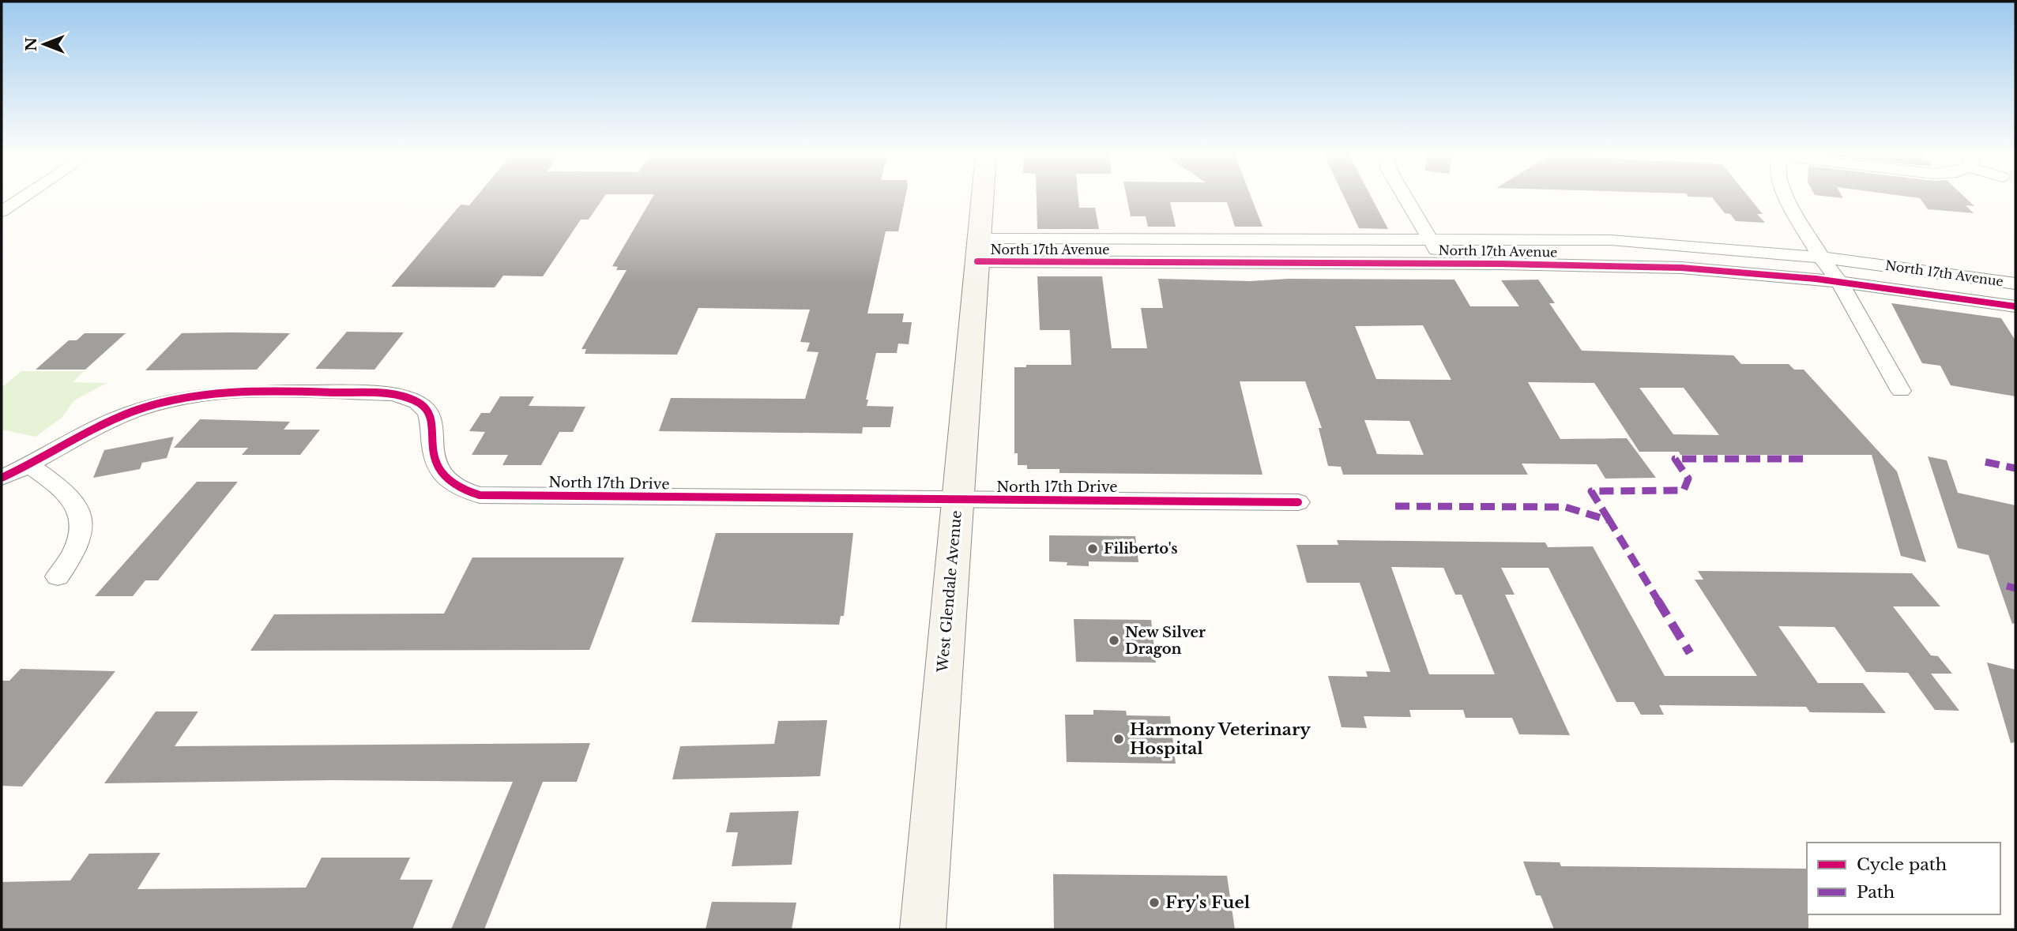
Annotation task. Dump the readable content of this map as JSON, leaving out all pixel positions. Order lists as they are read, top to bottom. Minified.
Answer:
{"streets":{"main road":["West Glendale Avenue"],"street":["North 17th Avenue","North 17th Drive"]},"crossings":[["North 17th Avenue","West Glendale Avenue"],["North 17th Drive","West Glendale Avenue"]],"places":["Filiberto's","New Silver Dragon","Harmony Veterinary Hospital","Fry's Fuel"],"legend":["Cycle path","Path"],"north":"left"}
